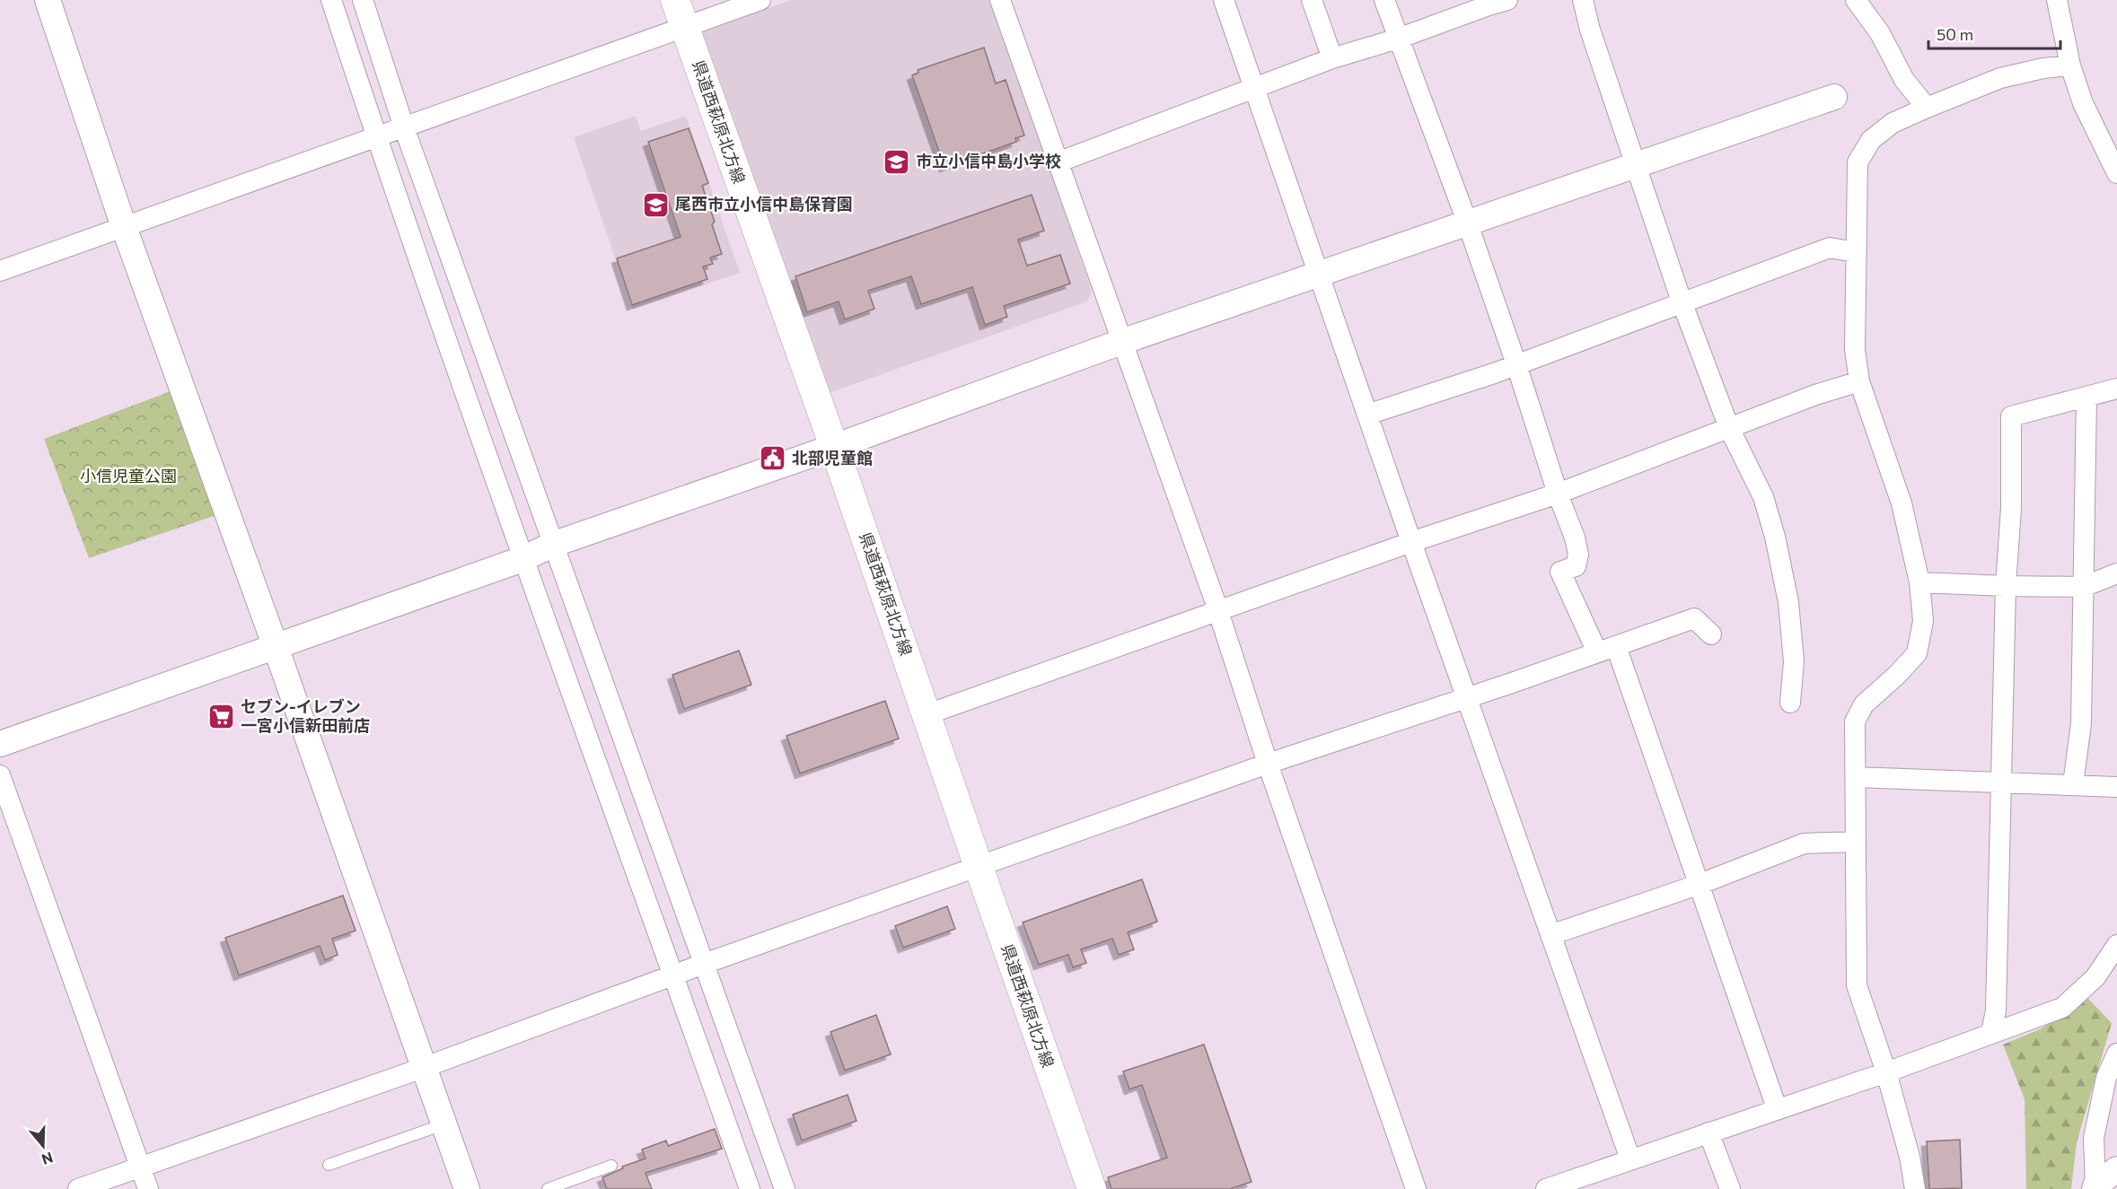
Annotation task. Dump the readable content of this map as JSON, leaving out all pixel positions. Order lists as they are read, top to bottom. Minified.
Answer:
{"streets":{"main road":["県道西萩原北方線"]},"parks":["小信児童公園"],"places":{"school or university":["市立小信中島小学校","尾西市立小信中島保育園"],"public building":["北部児童館"],"supermarket":["セブン-イレブン 一宮小信新田前店"]},"scale_bar":"50 m","north":"bottom"}
